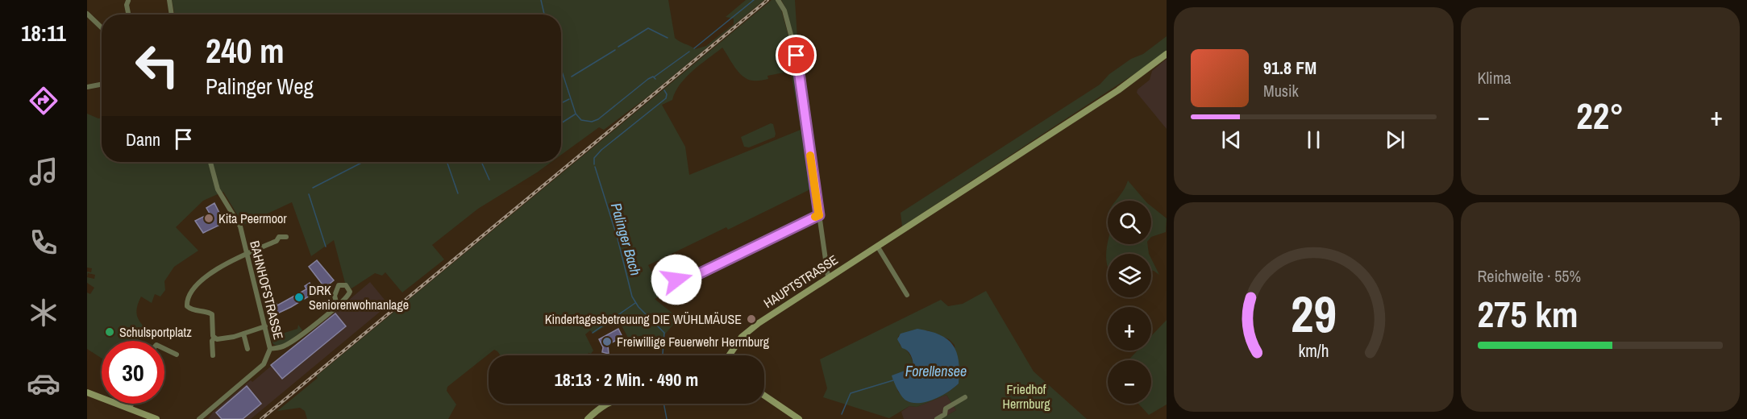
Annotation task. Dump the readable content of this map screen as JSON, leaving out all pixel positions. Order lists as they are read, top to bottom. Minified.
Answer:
{"streets":{"main road":["HAUPTSTRASSE"],"street":["BAHNHOFSTRASSE"]},"water":["Palinger Bach","Forellensee"],"parks":["Friedhof Herrnburg"],"places":["Kita Peermoor","DRK Seniorenwohnanlage","Kindertagesbetreuung DIE WÜHLMÄUSE","Schulsportplatz","Freiwillige Feuerwehr Herrnburg"],"page":{"tabs":"18:11","tile":["Klima",["Reichweite · 55%","275 km"]],"turn":["240 m","Palinger Weg"],"song":["91.8 FM","Musik"],"heat":["−","22°","+"],"then":"Dann","map_buttons":["+","−"],"limit":"30","trip":"18:13 · 2 Min. · 490 m","gauge":["29","km/h"]}}
